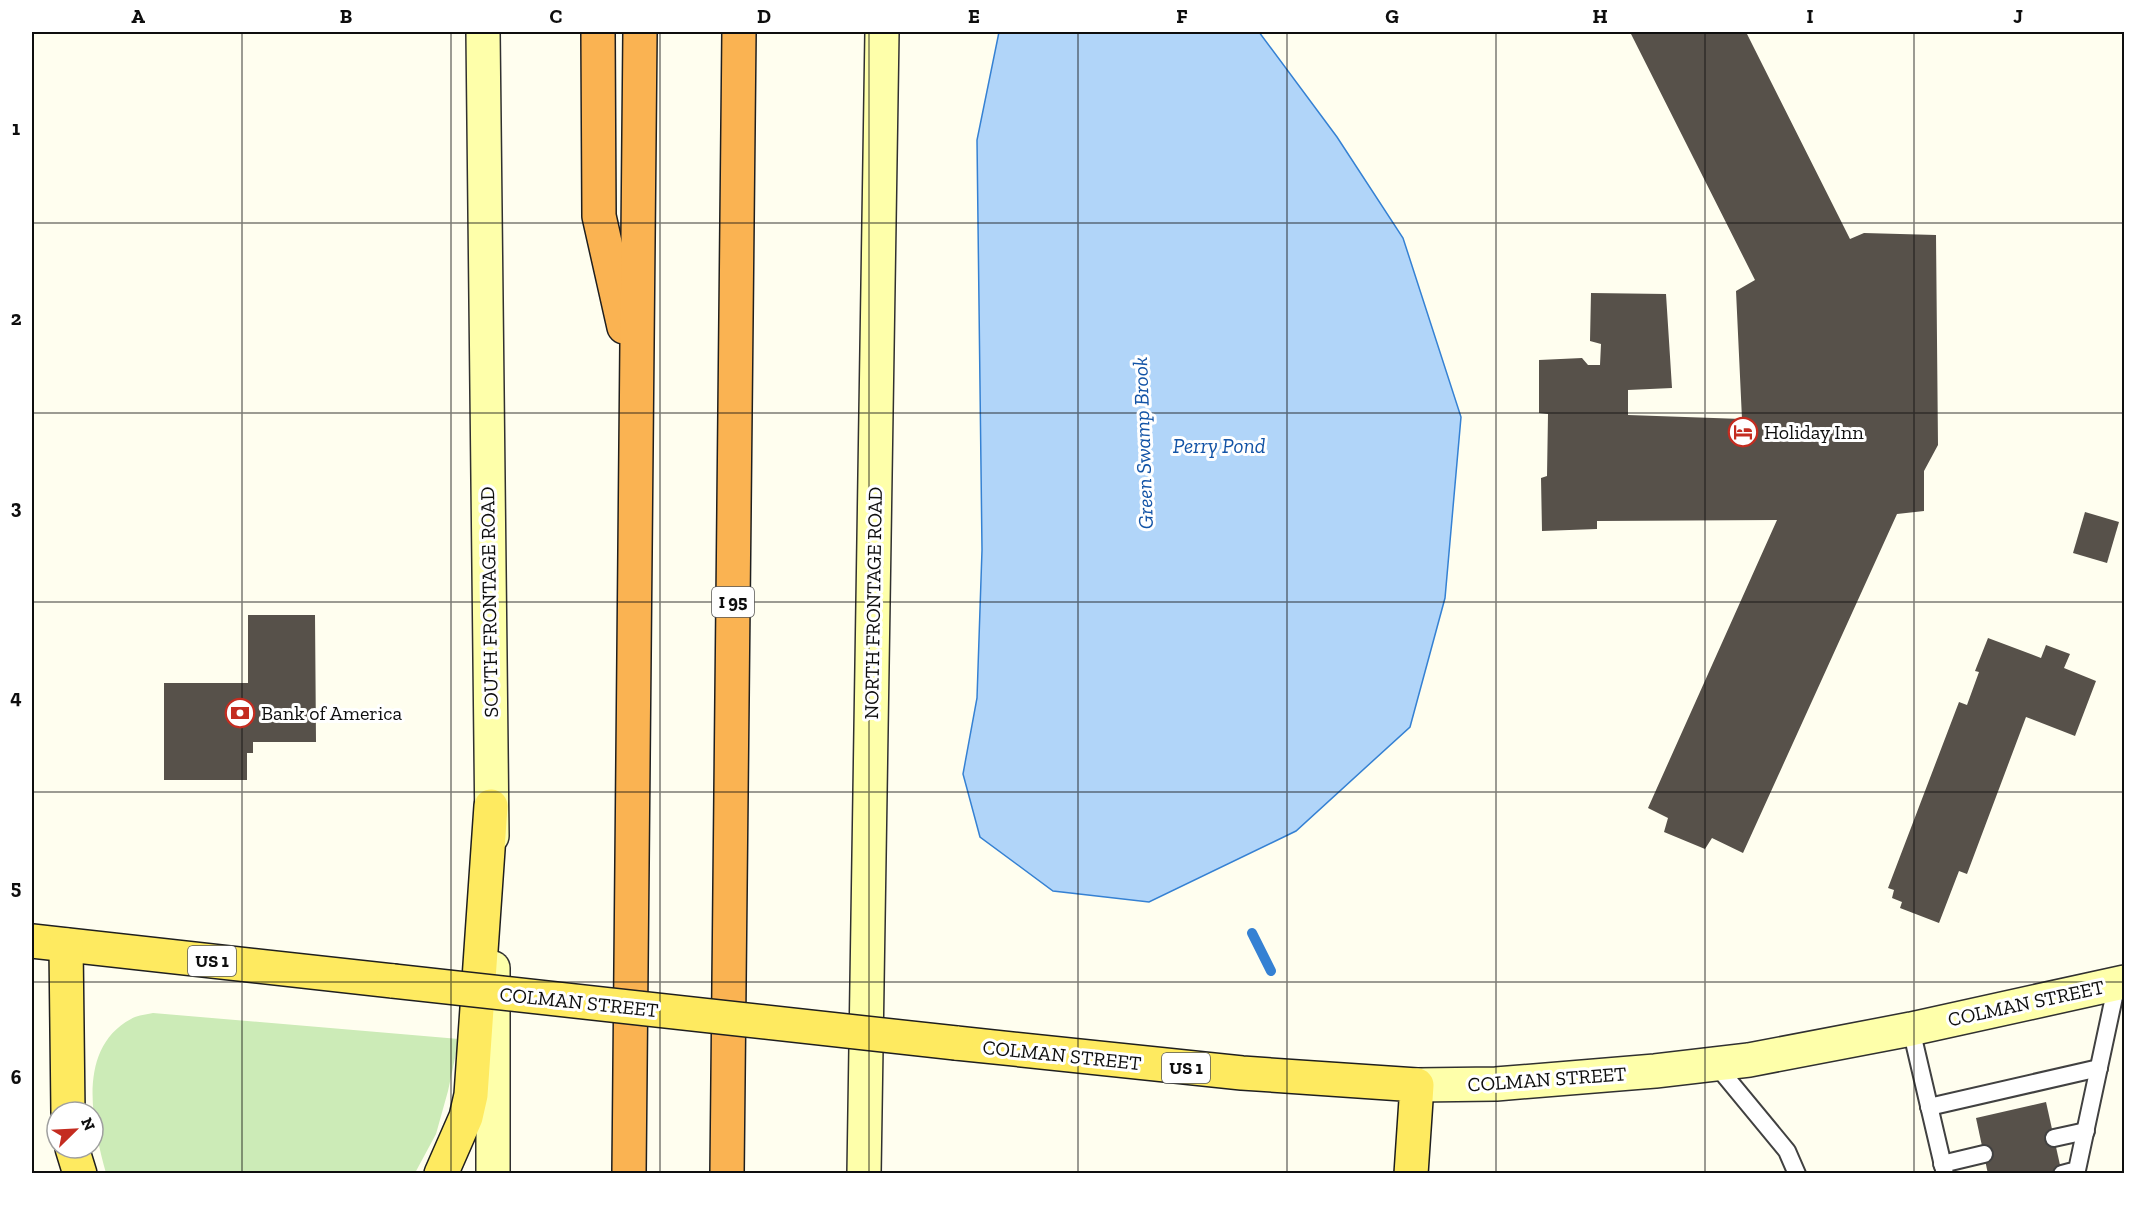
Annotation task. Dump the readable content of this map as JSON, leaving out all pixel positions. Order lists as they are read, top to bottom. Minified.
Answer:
{"streets":{"highway":["I 95"],"main road":["SOUTH FRONTAGE ROAD","NORTH FRONTAGE ROAD","US 1","COLMAN STREET"]},"water":["Green Swamp Brook","Perry Pond"],"places":{"hotel":["Holiday Inn"],"bank":["Bank of America"]},"north":"top right","grid":{"columns":["A","B","C","D","E","F","G","H","I","J"],"rows":["1","2","3","4","5","6"]}}
